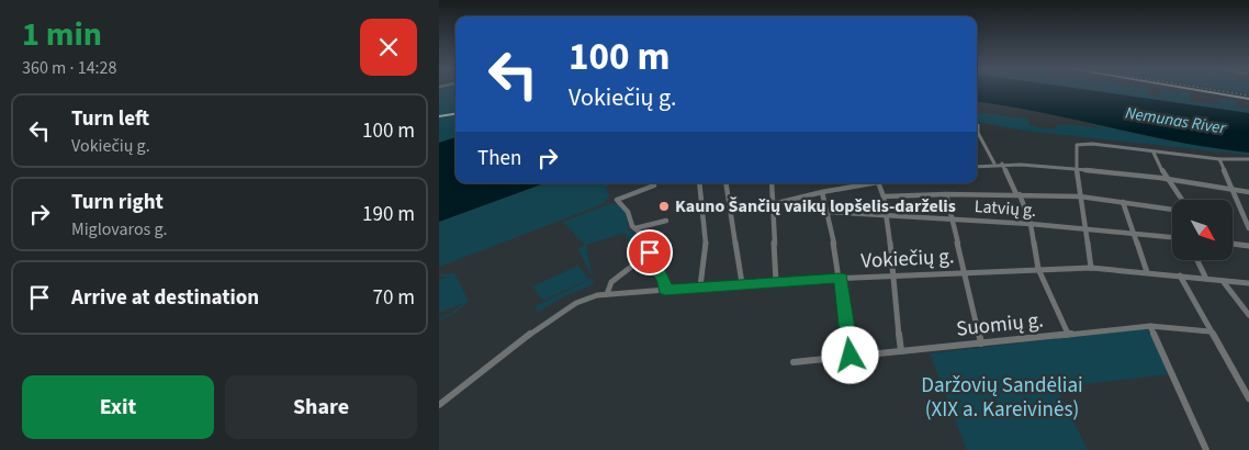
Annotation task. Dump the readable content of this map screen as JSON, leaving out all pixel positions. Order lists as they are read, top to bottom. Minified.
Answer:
{"streets":{"street":["Latvių g.","Vokiečių g.","Suomių g."]},"water":["Nemunas River"],"parks":["Daržovių Sandėliai (XIX a. Kareivinės)"],"places":["Kauno Šančių vaikų lopšelis-darželis"],"north":"bottom right","page":{"heading":["1 min","360 m · 14:28"],"turn":["100 m","Vokiečių g."],"list":[{"name":"Turn left","note":"Vokiečių g.","value":"100 m"},{"name":"Turn right","note":"Miglovaros g.","value":"190 m"},{"name":"Arrive at destination","value":"70 m"}],"then":"Then","buttons":["Exit","Share"]}}
